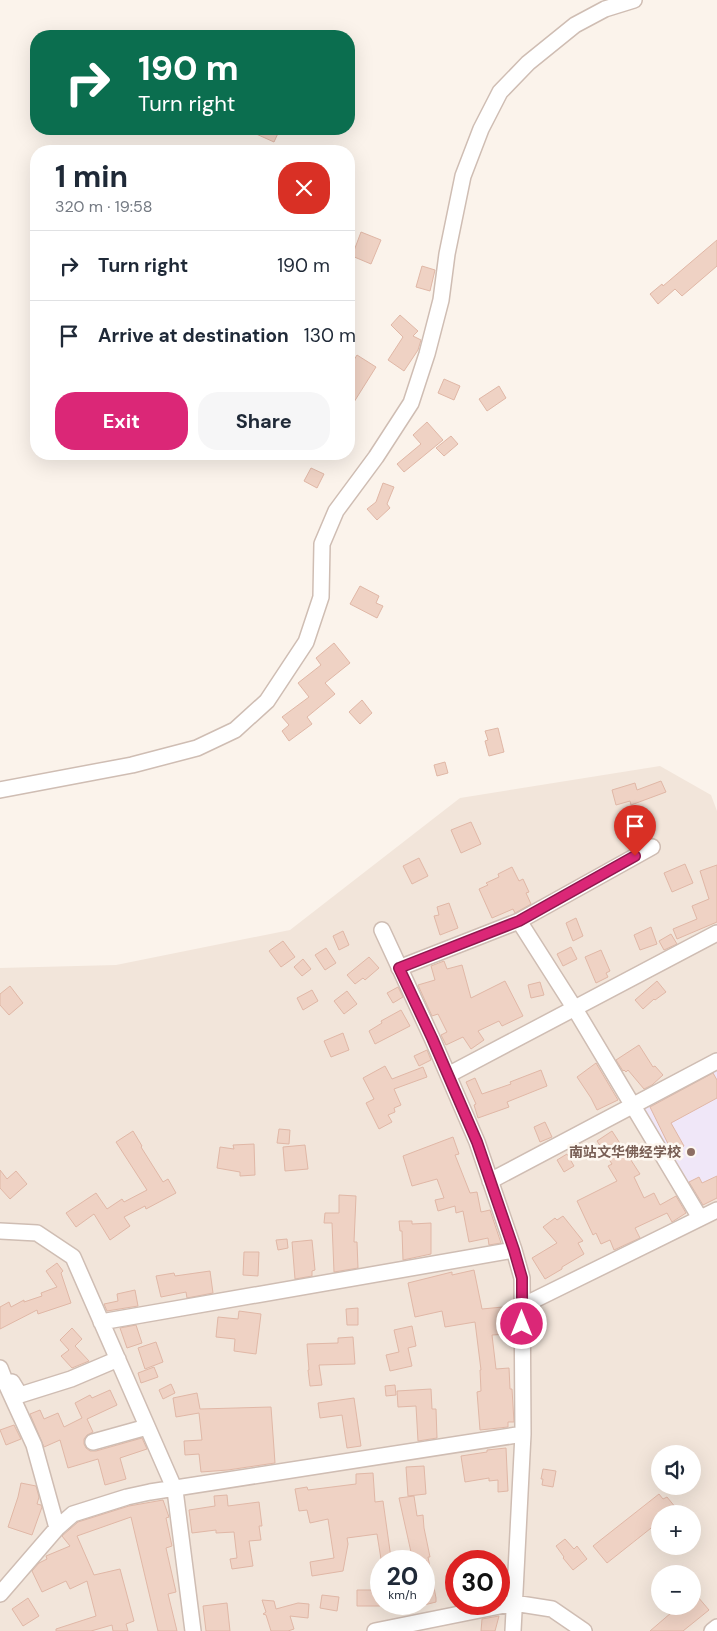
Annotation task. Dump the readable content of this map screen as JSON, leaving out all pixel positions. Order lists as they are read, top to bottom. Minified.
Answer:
{"places":["南站文华佛经学校"],"page":{"turn":["190 m","Turn right"],"heading":["1 min","320 m · 19:58"],"list":[{"name":"Turn right","value":"190 m"},{"name":"Arrive at destination","value":"130 m"}],"buttons":["Exit","Share"],"map_buttons":["+","−"],"speed":"20 km/h","limit":"30"}}
